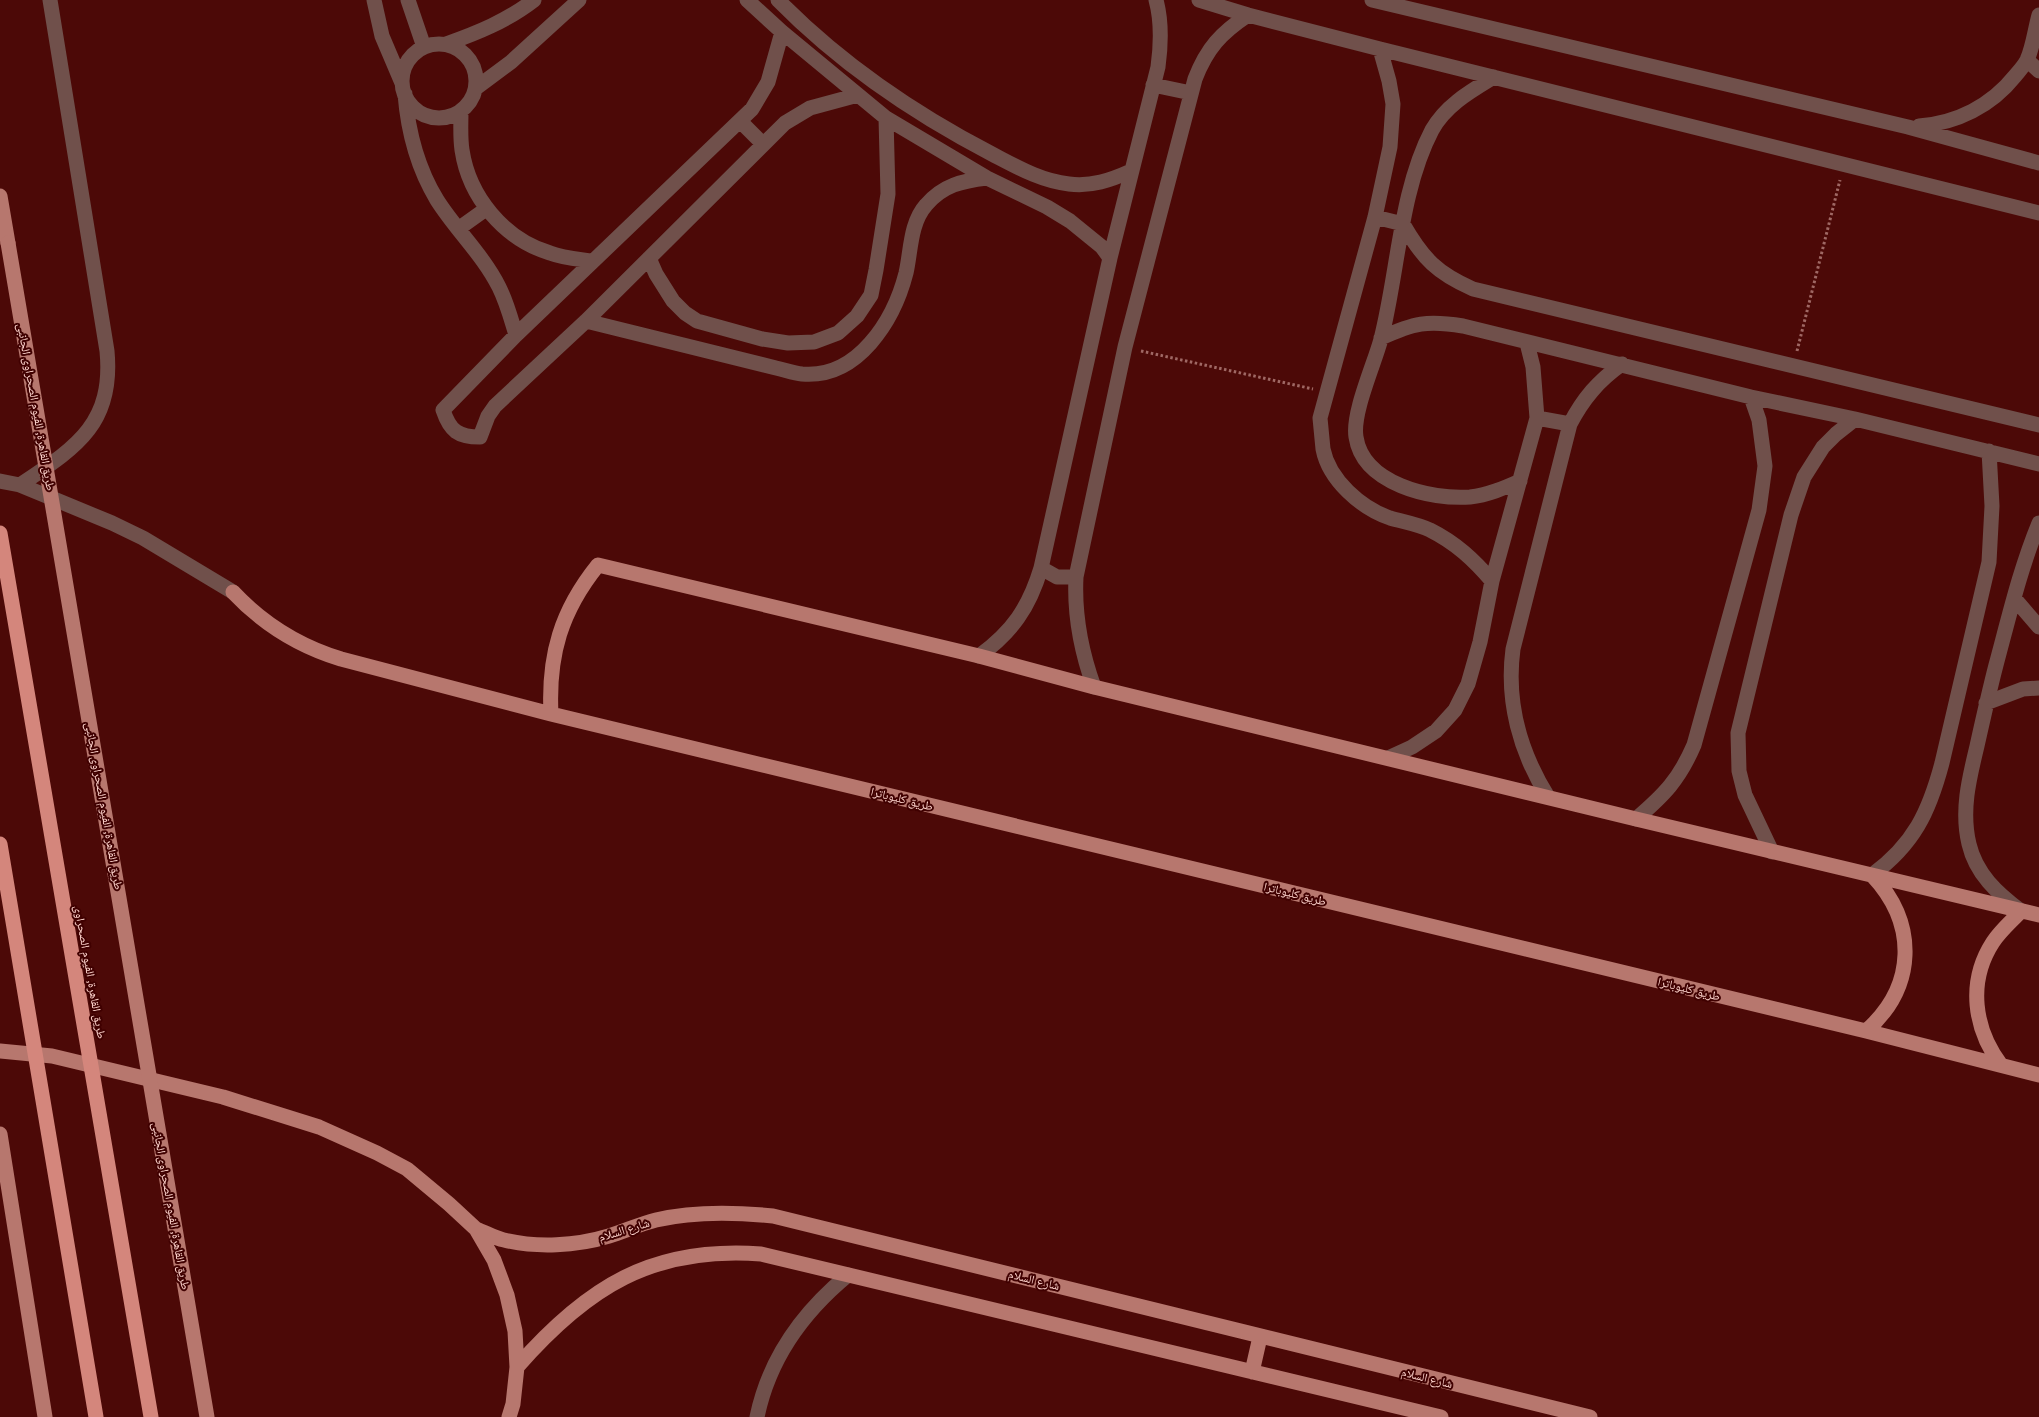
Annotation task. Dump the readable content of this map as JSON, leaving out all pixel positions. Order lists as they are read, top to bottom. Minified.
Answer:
{"streets":{"highway":["طريق القاهرة, الفيوم الصحراوى"],"main road":["طريق القاهرة, الفيوم الصحراوى الجانبى","طريق كليوباترا","شارع السلام"]}}
